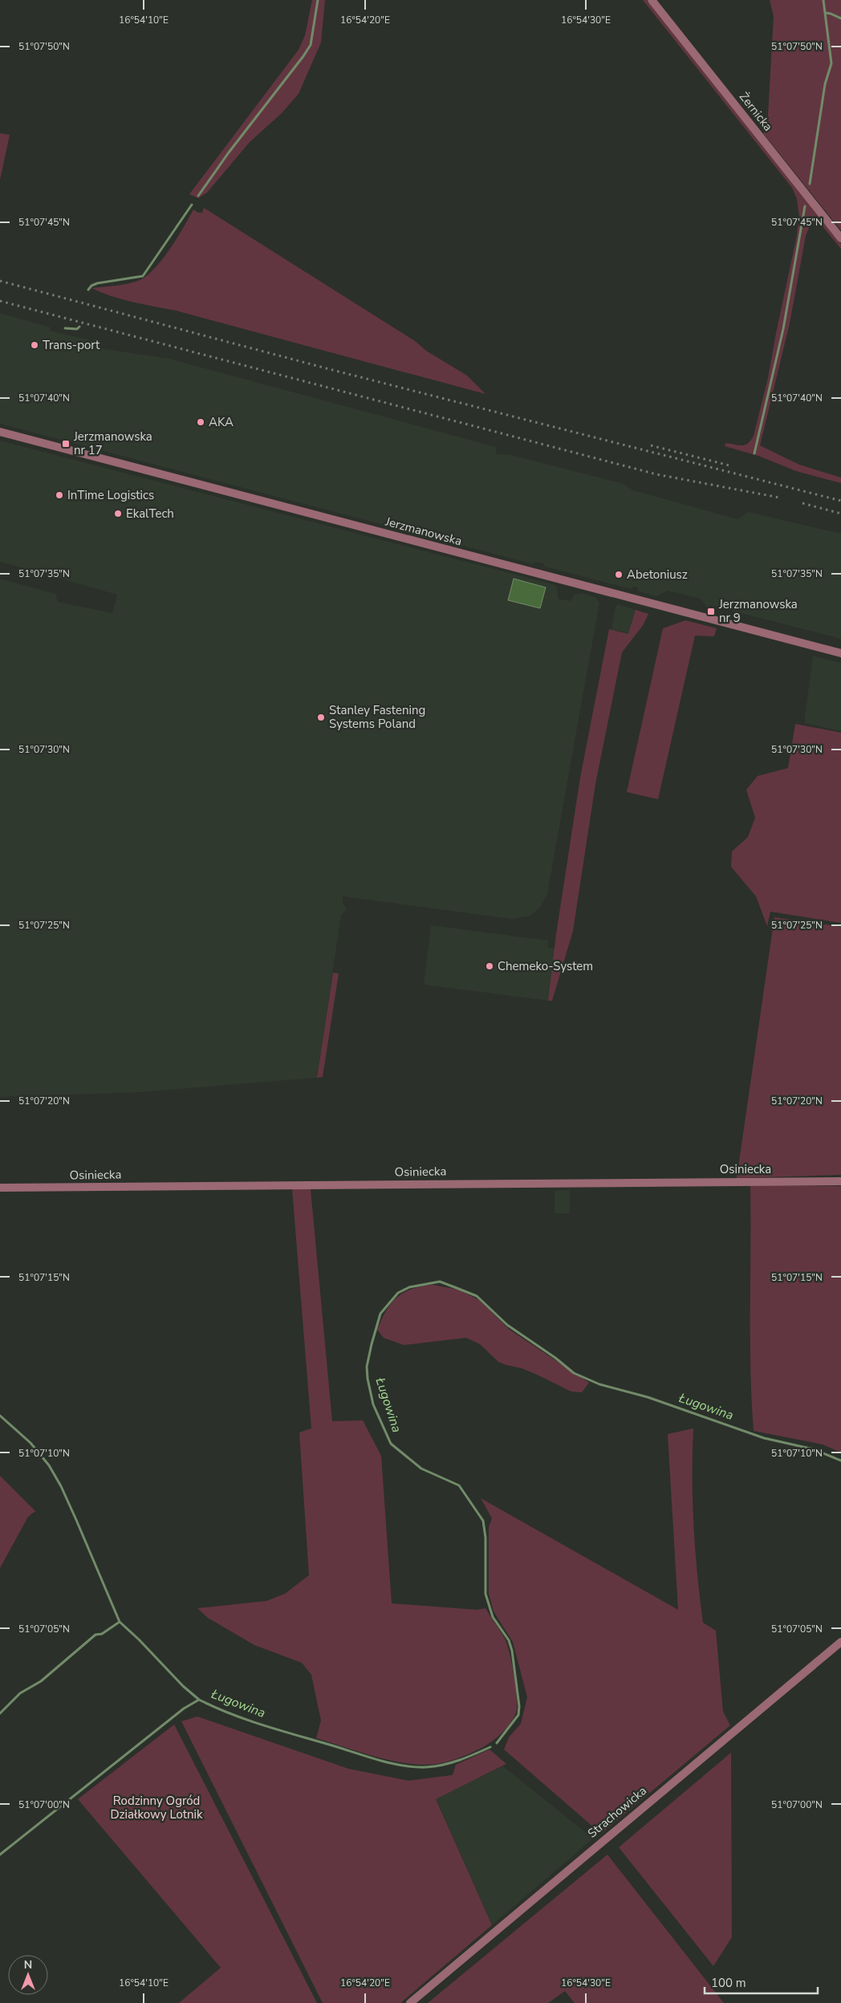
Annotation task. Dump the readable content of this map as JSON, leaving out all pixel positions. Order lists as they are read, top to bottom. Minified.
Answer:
{"streets":{"street":["Żernicka","Jerzmanowska","Osiniecka","Strachowicka"]},"water":["Ługowina"],"parks":["Rodzinny Ogród Działkowy Lotnik"],"places":{"other":["Trans-port","AKA","InTime Logistics","EkalTech","Abetoniusz","Stanley Fastening Systems Poland","Chemeko-System"],"transit":["Jerzmanowska nr 17","Jerzmanowska nr 9"]},"scale_bar":"100 m","north":"top","coordinates":["16°54'10\"E","16°54'20\"E","16°54'30\"E","51°07'50\"N","51°07'45\"N","51°07'40\"N","51°07'35\"N","51°07'30\"N","51°07'25\"N","51°07'20\"N","51°07'15\"N","51°07'10\"N","51°07'05\"N","51°07'00\"N"]}
